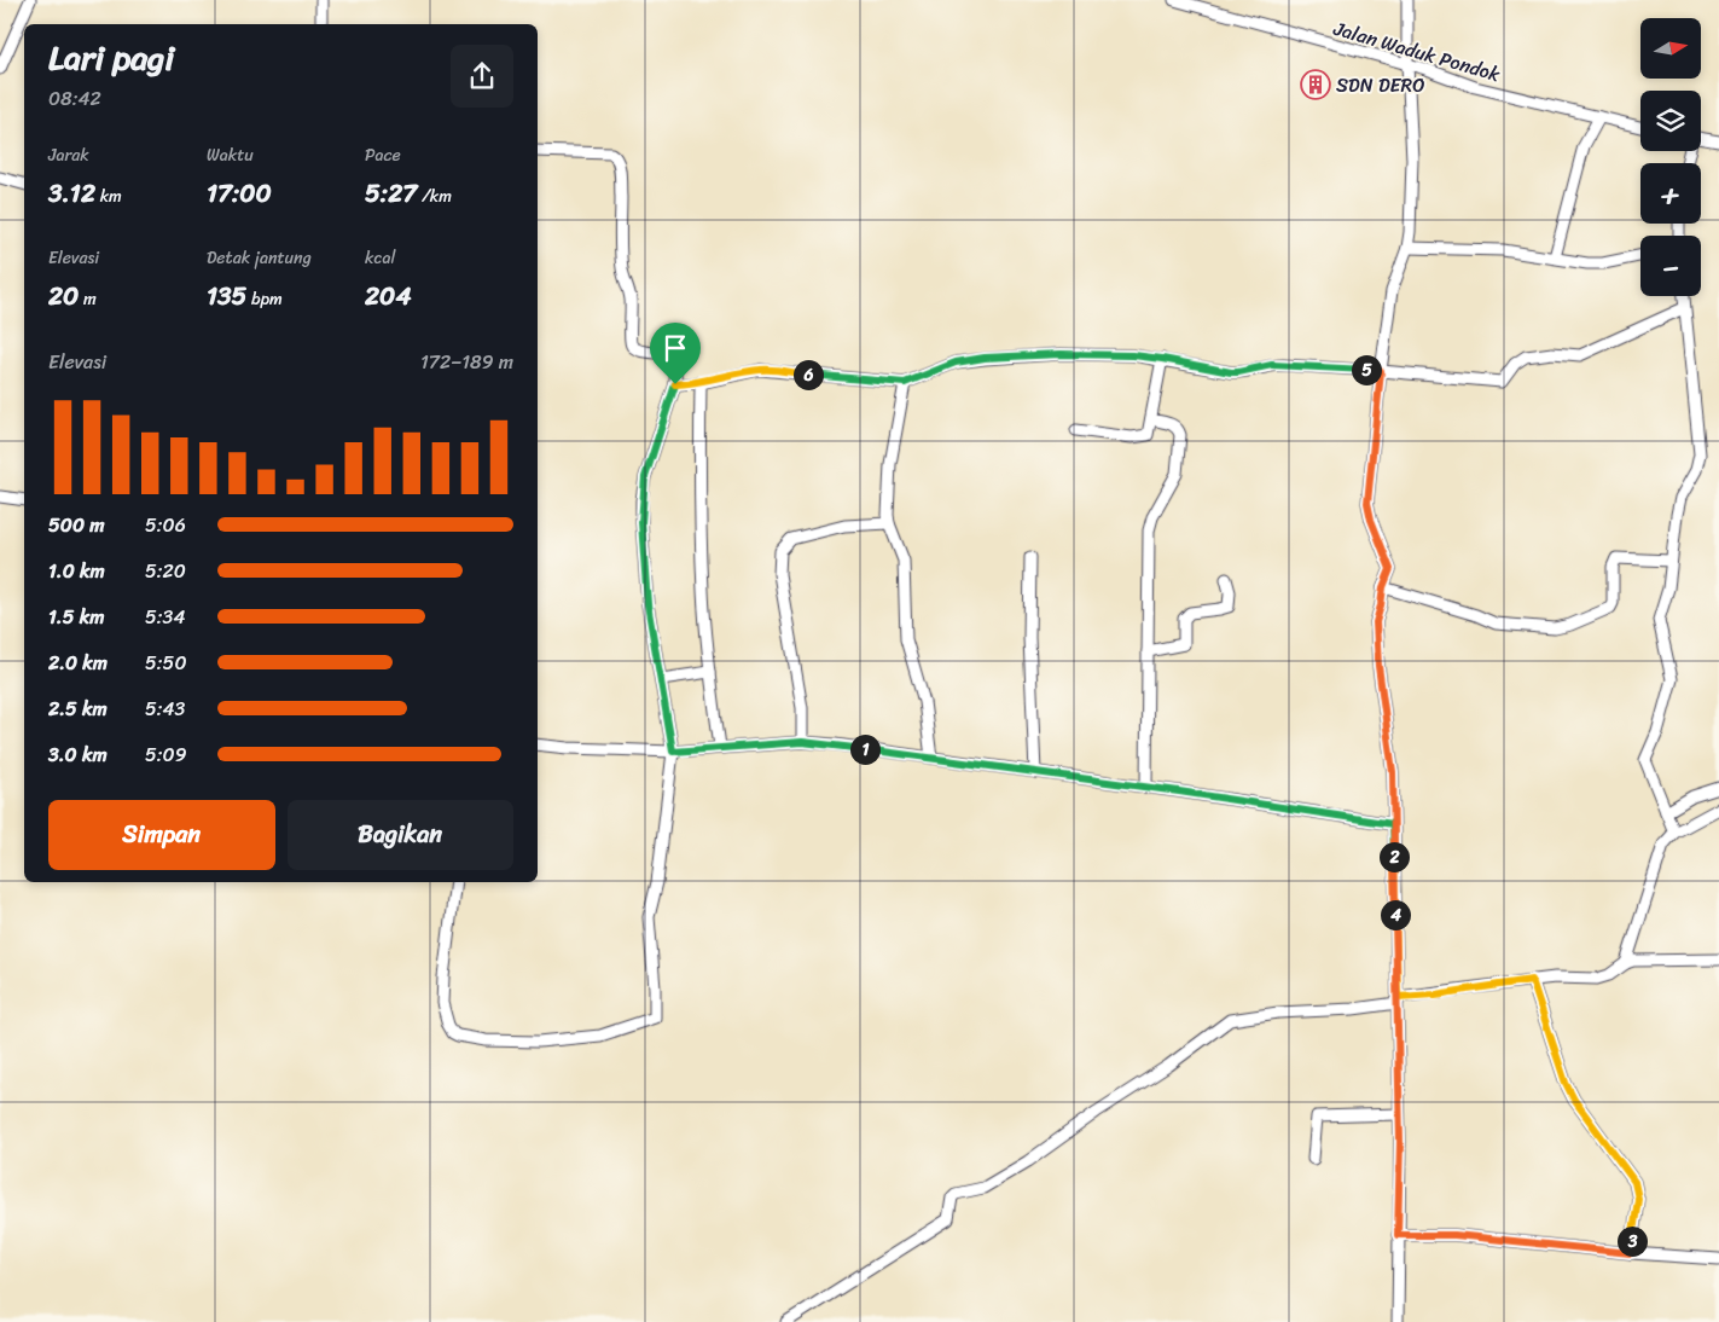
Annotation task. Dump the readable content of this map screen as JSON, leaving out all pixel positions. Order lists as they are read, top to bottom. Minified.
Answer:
{"streets":{"street":["Jalan Waduk Pondok"]},"places":{"building":["SDN DERO"]},"north":"right","page":{"map_buttons":["+","−"],"heading":["Lari pagi","08:42"],"stats":[["Jarak","3.12 km"],["Waktu","17:00"],["Pace","5:27 /km"],["Elevasi","20 m"],["Detak jantung","135 bpm"],["kcal","204"]],"chart":["Elevasi","172–189 m"],"pins":["5","6","1","2","4","3"],"list":[{"name":"500 m","note":"5:06"},{"name":"1.0 km","note":"5:20"},{"name":"1.5 km","note":"5:34"},{"name":"2.0 km","note":"5:50"},{"name":"2.5 km","note":"5:43"},{"name":"3.0 km","note":"5:09"}],"buttons":["Simpan","Bagikan"]}}
